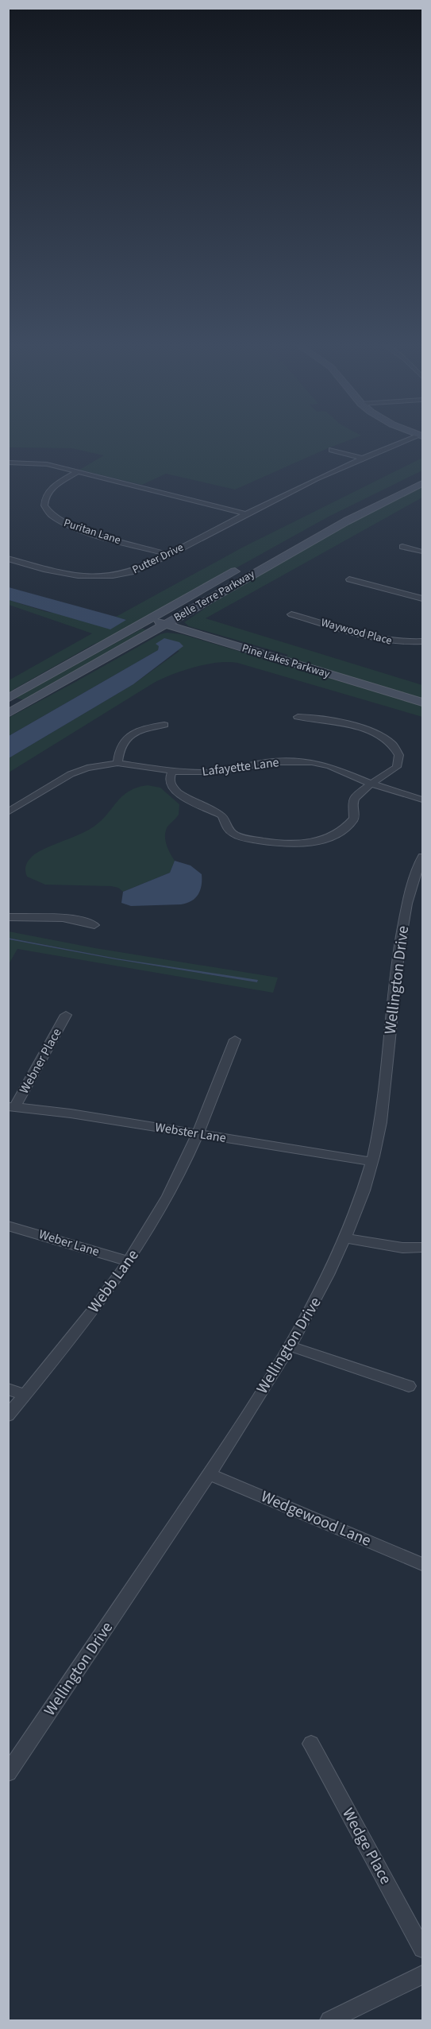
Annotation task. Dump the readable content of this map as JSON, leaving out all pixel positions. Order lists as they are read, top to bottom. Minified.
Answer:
{"streets":{"main road":["Belle Terre Parkway","Pine Lakes Parkway"],"street":["Puritan Lane","Putter Drive","Waywood Place","Lafayette Lane","Wellington Drive","Webner Place","Webster Lane","Weber Lane","Webb Lane","Wedgewood Lane","Wedge Place"]},"crossings":[["Puritan Lane","Putter Drive"],["Belle Terre Parkway","Pine Lakes Parkway"],["Wellington Drive","Webster Lane"],["Wellington Drive","Wedgewood Lane"],["Webner Place","Webster Lane"],["Webster Lane","Webb Lane"],["Weber Lane","Webb Lane"]]}
